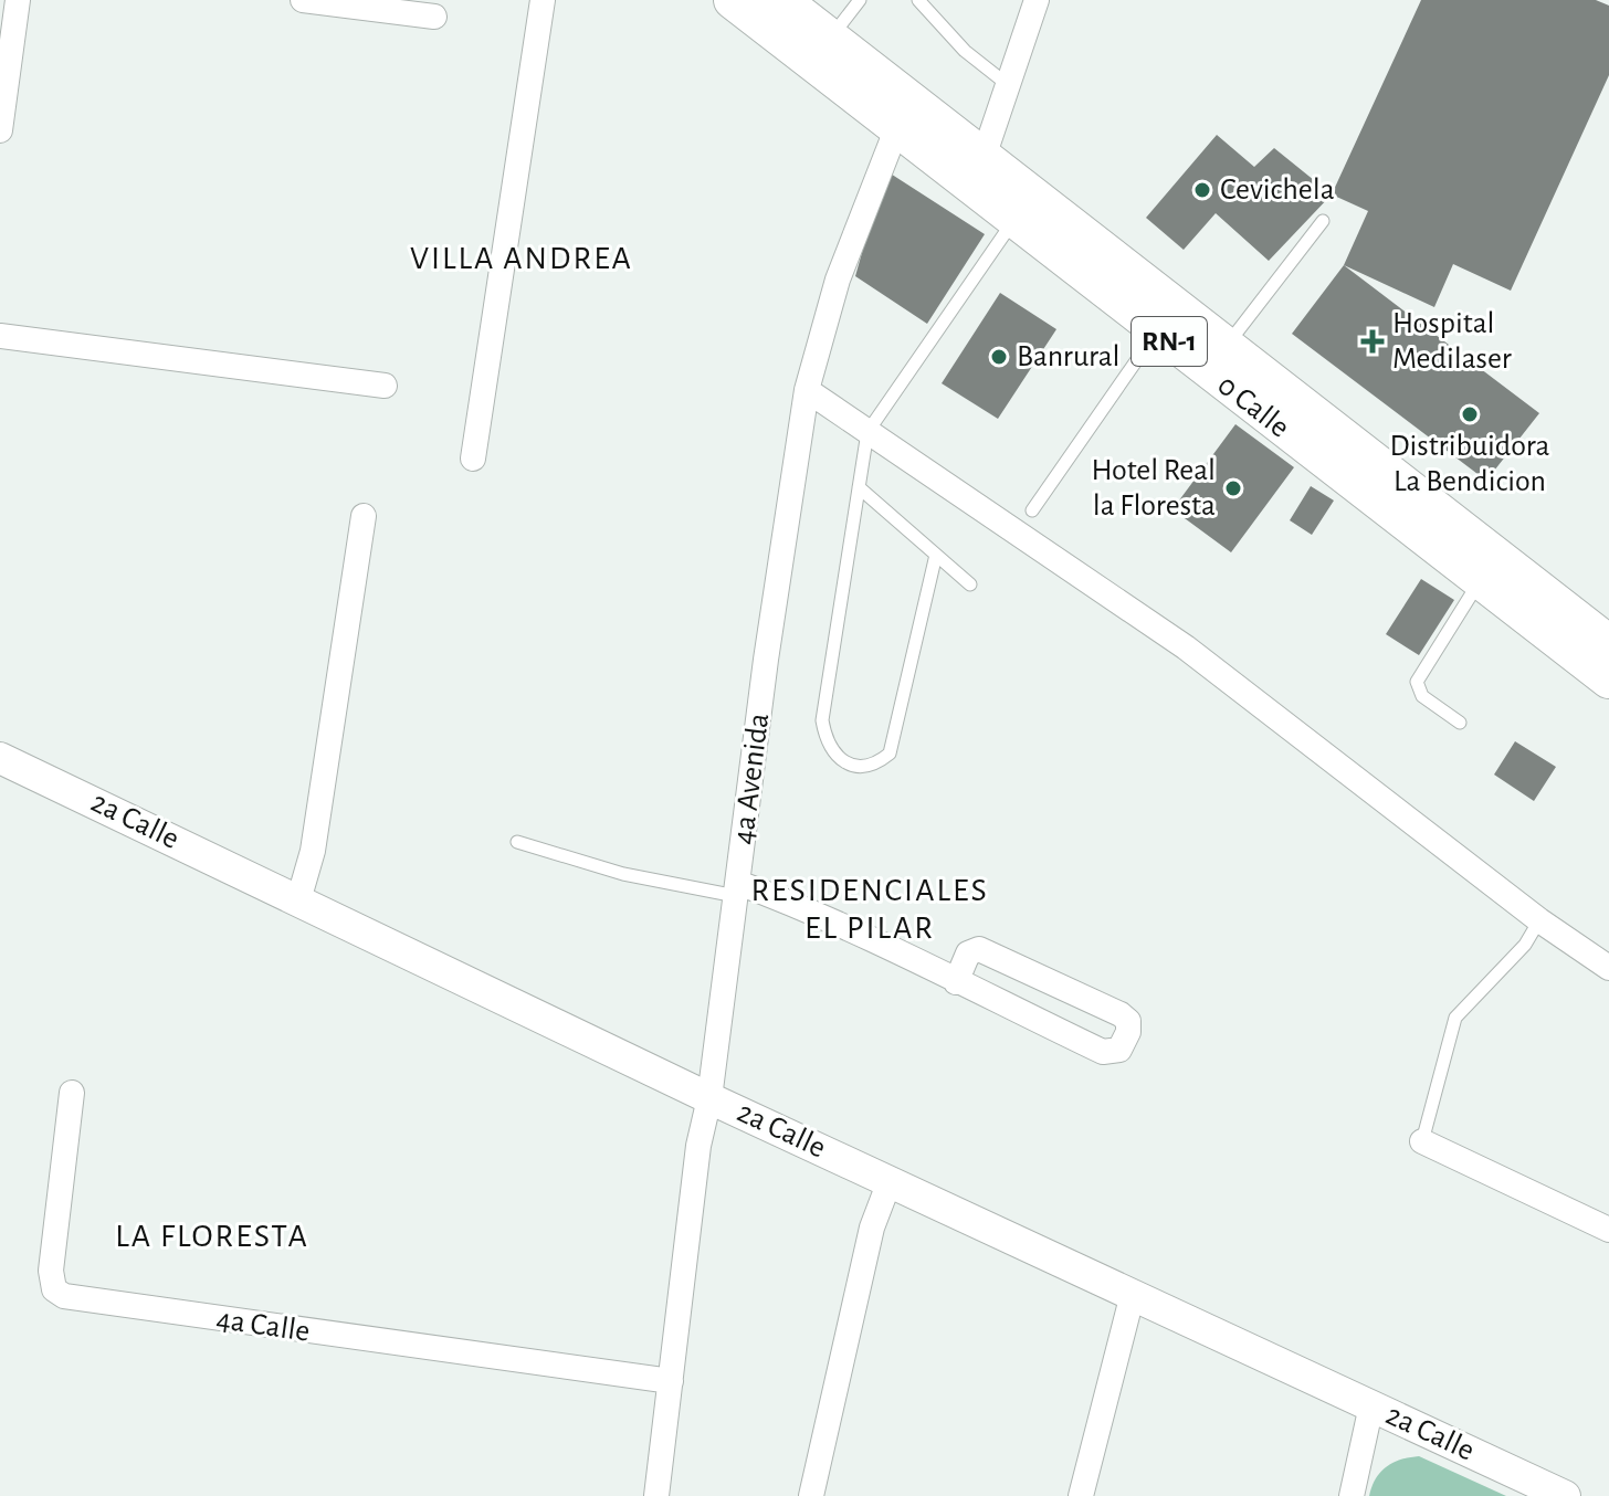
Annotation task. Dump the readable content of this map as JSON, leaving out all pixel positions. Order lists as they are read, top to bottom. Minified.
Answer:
{"streets":{"main road":["RN-1","0 Calle"],"street":["4a Avenida","2a Calle","4a Calle"]},"crossings":[["0 Calle","4a Avenida"],["4a Avenida","2a Calle"],["4a Avenida","4a Calle"]],"districts":["VILLA ANDREA","RESIDENCIALES EL PILAR","LA FLORESTA"],"places":{"other":["Cevichela","Banrural","Distribuidora La Bendicion","Hotel Real la Floresta"],"health":["Hospital Medilaser"]}}
